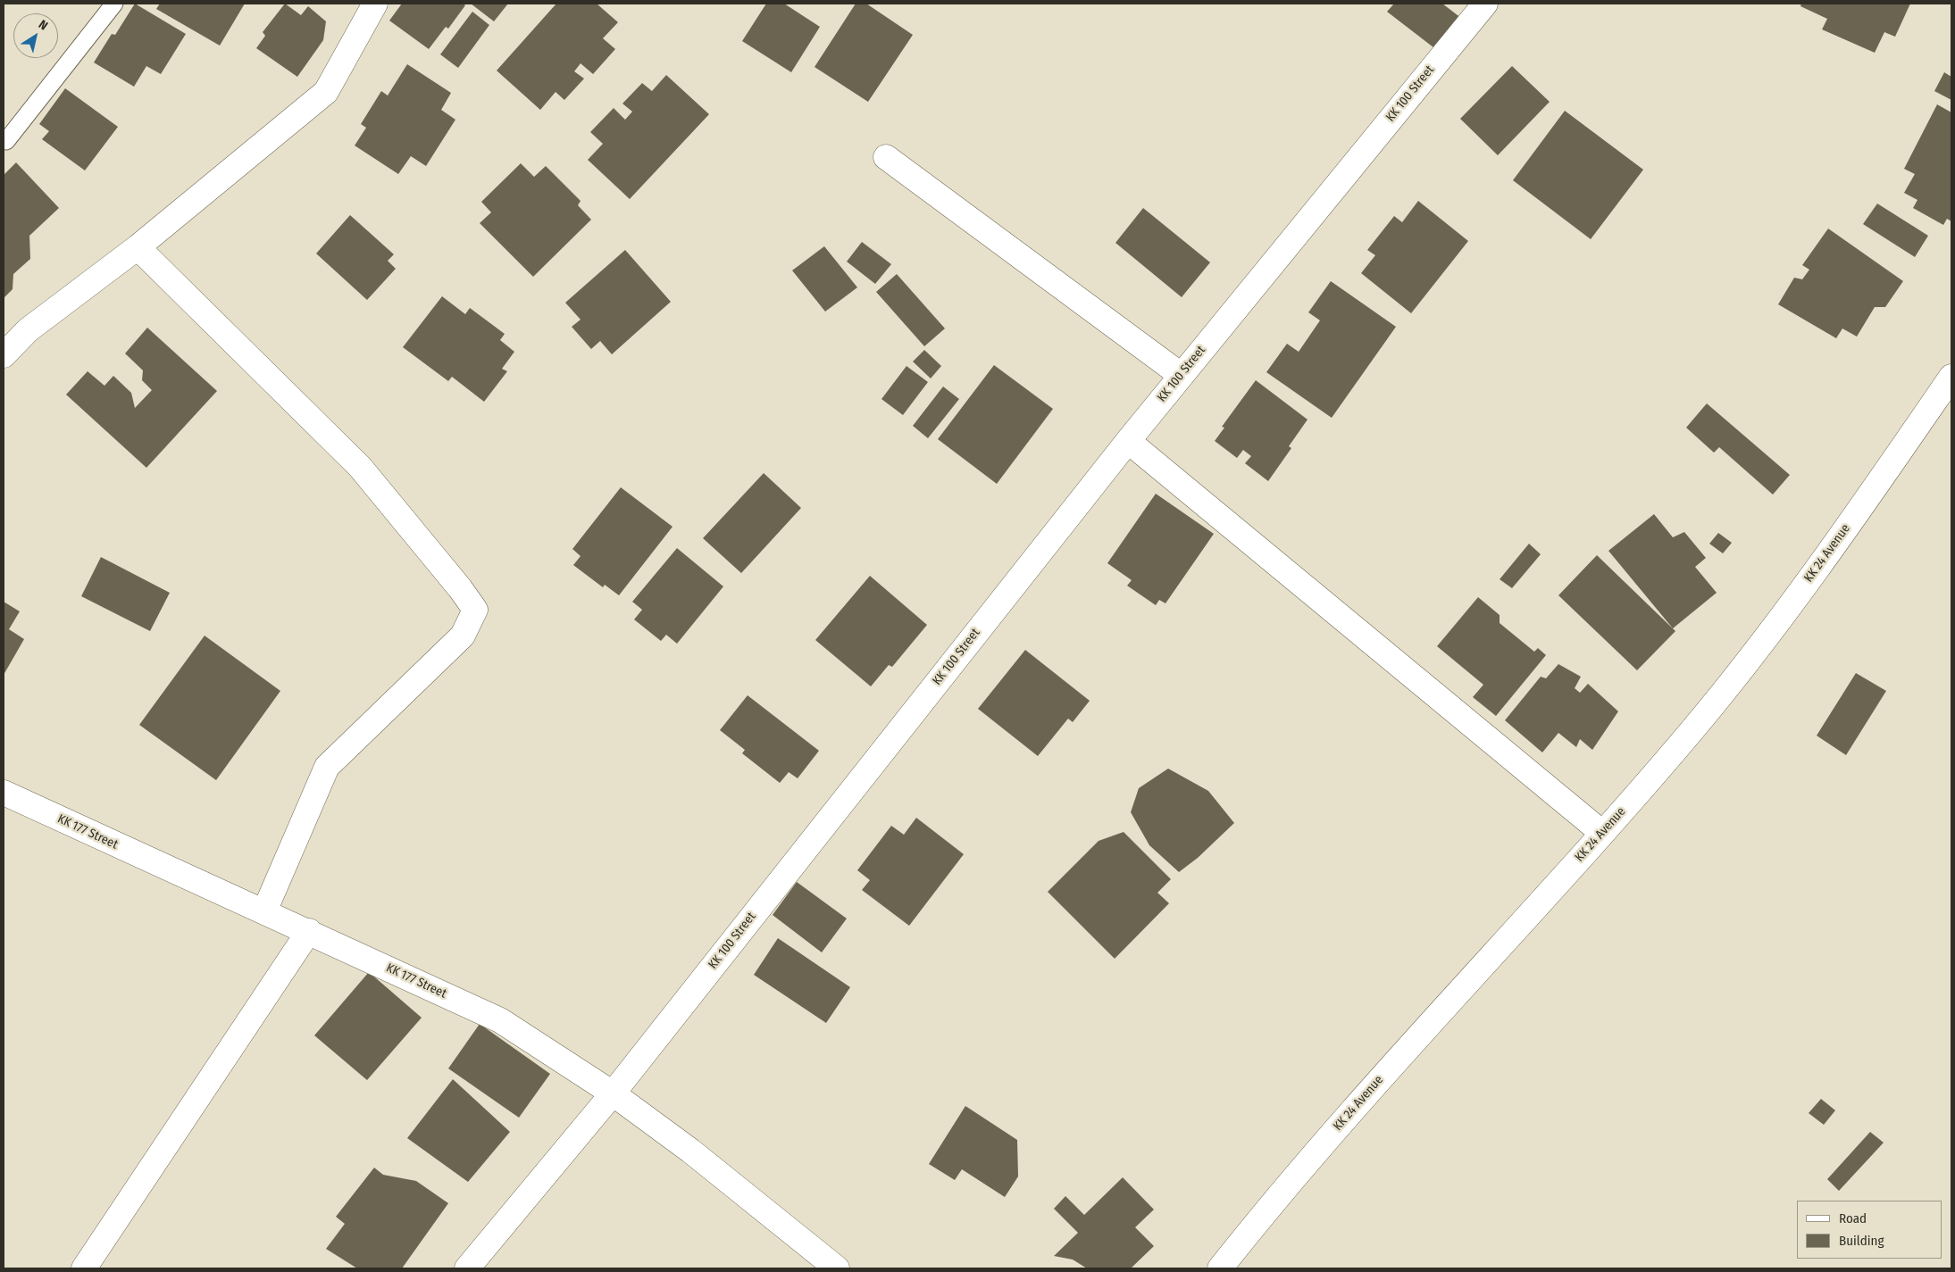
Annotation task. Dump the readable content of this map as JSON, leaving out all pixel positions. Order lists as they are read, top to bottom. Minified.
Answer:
{"streets":{"street":["KK 100 Street","KK 24 Avenue","KK 177 Street"]},"crossings":[["KK 100 Street","KK 177 Street"]],"legend":["Road","Building"],"north":"top right"}
